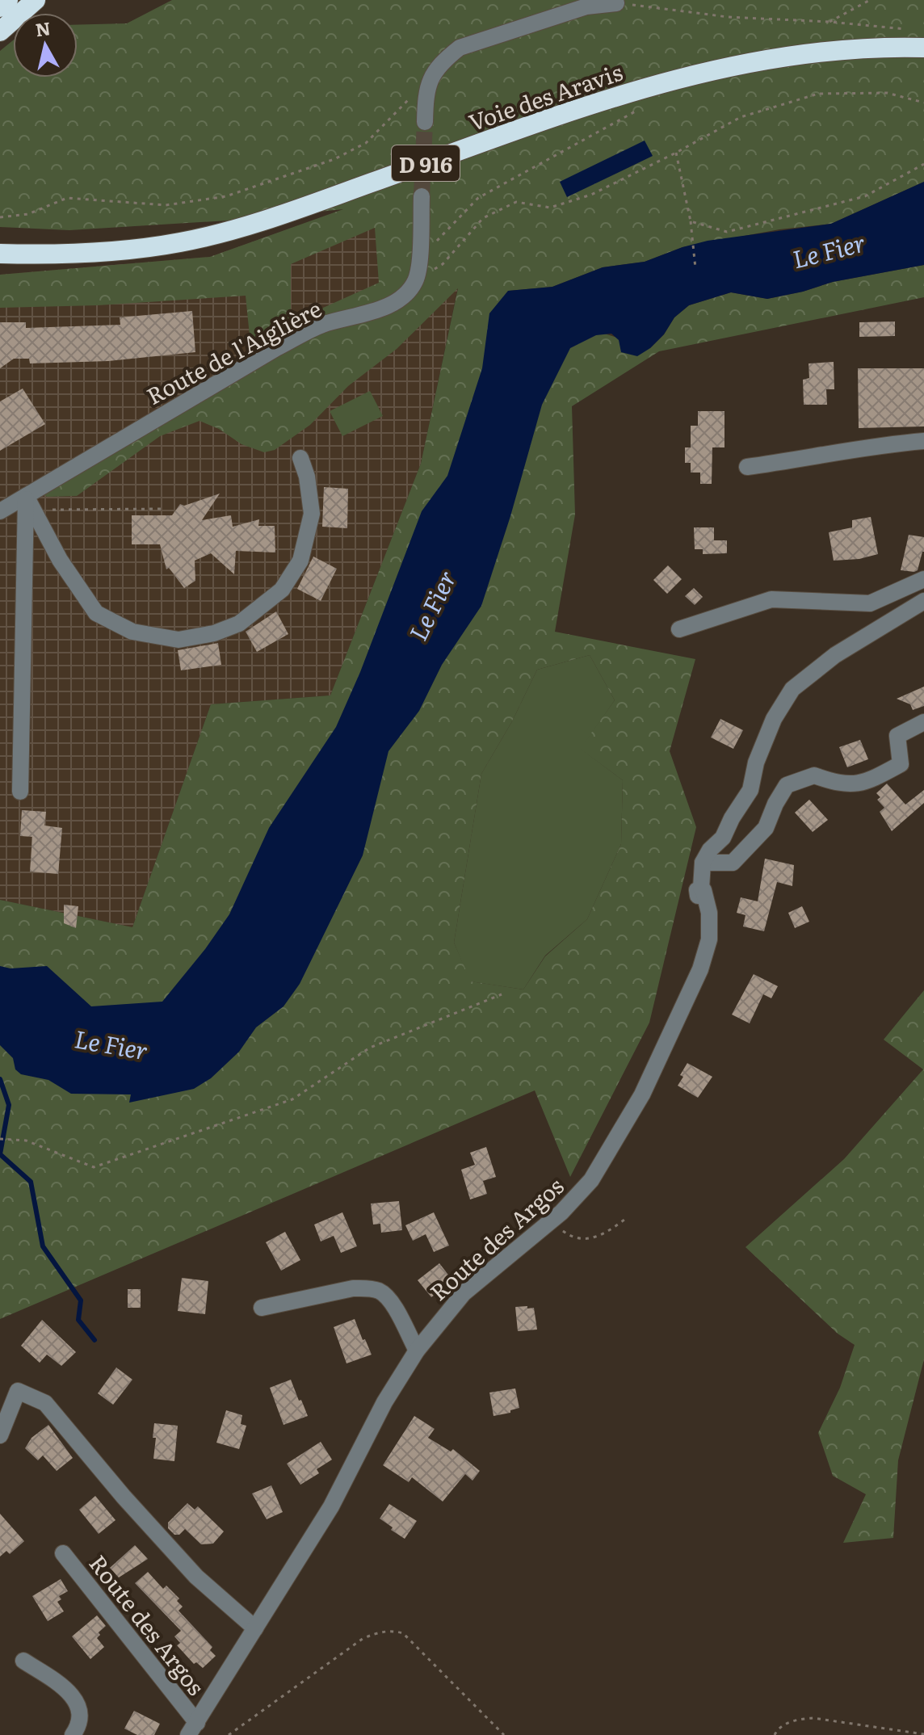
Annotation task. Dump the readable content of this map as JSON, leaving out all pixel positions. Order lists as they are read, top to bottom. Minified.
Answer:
{"streets":{"highway":["Voie des Aravis","D 916"],"street":["Route de l'Aiglière","Route des Argos"]},"water":["Le Fier"],"north":"top"}
